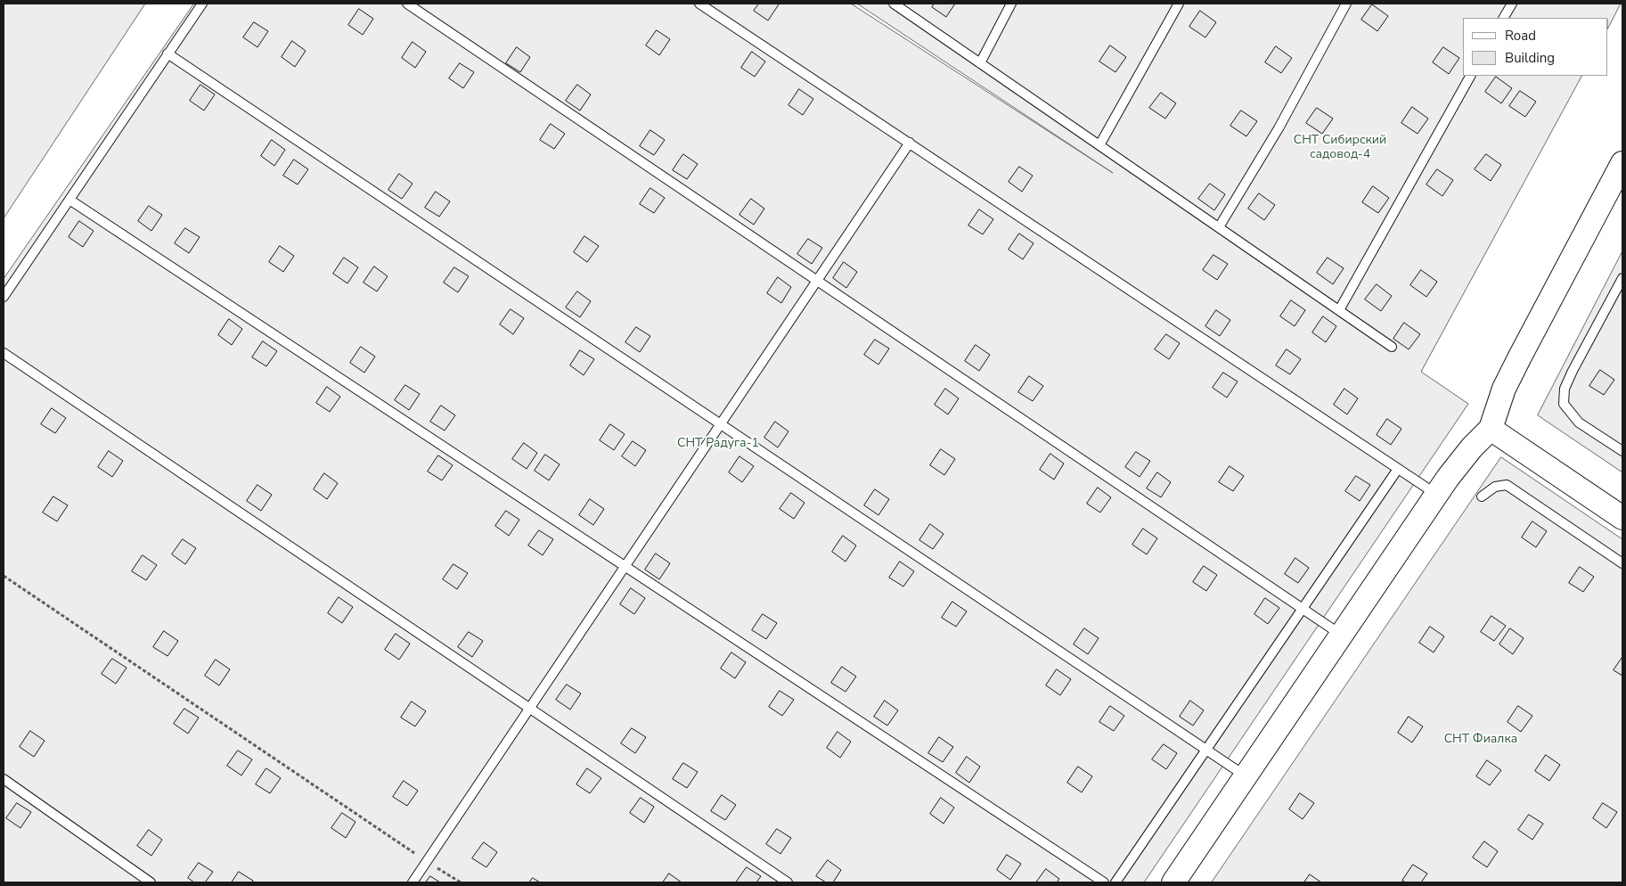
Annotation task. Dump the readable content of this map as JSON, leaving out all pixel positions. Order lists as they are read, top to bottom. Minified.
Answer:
{"parks":["СНТ Сибирский садовод-4","СНТ Радуга-1","СНТ Фиалка"],"legend":["Road","Building"]}
